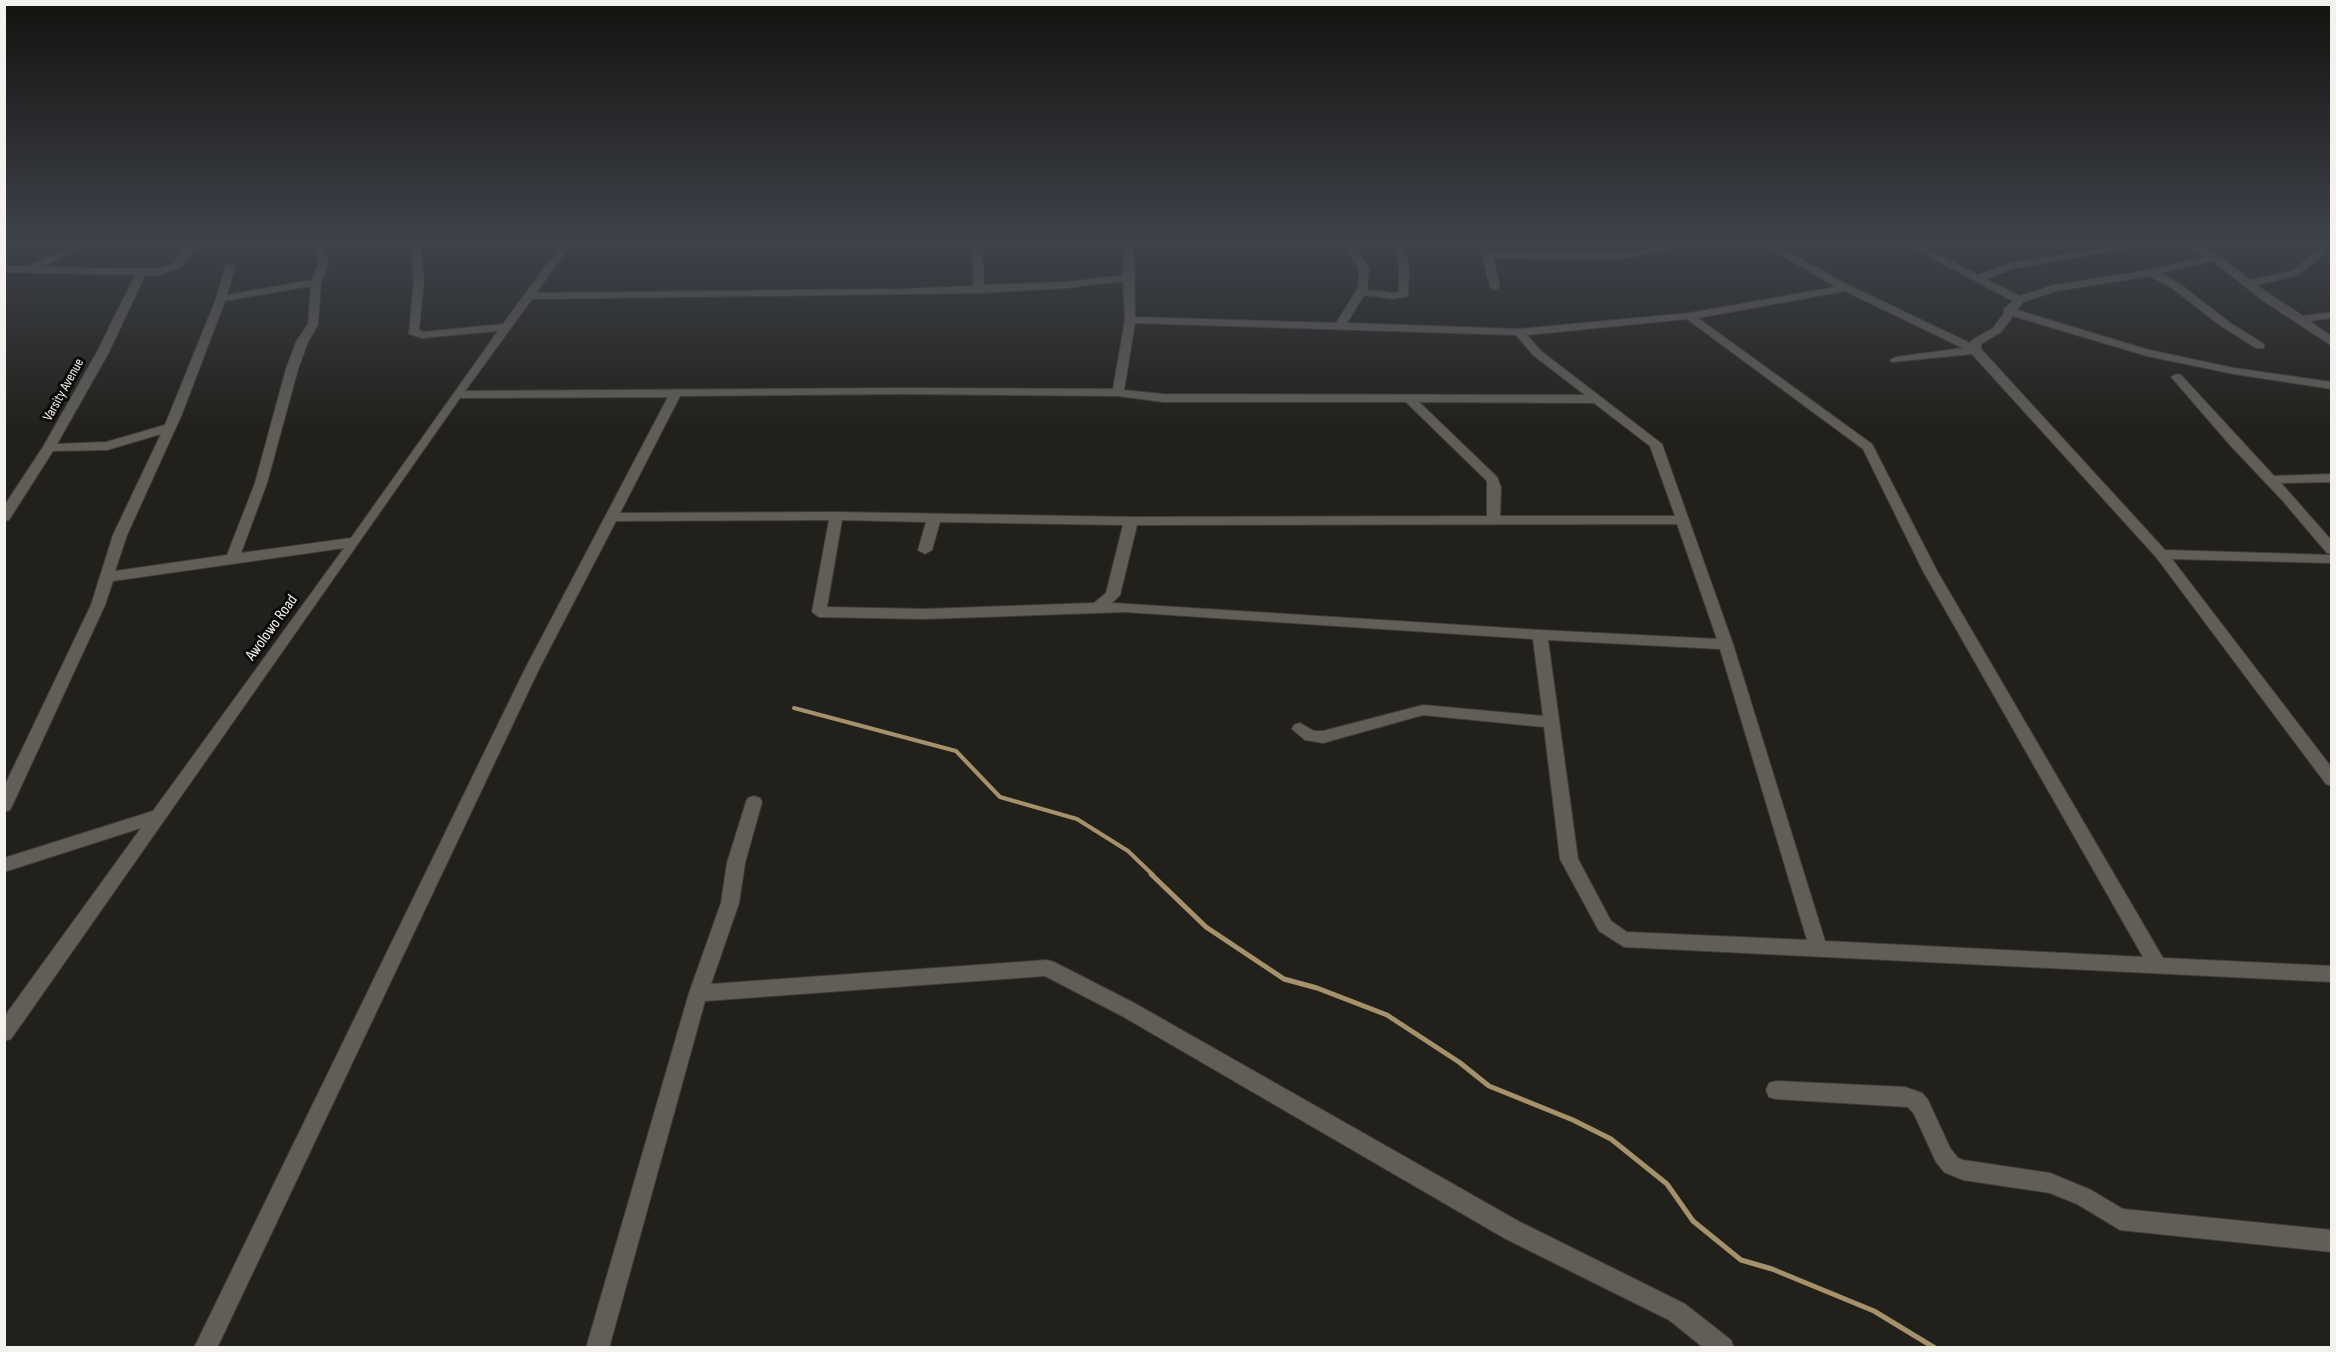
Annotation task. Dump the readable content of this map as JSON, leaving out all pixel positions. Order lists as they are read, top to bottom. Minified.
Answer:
{"streets":{"street":["Varsity Avenue","Awolowo Road"]}}
